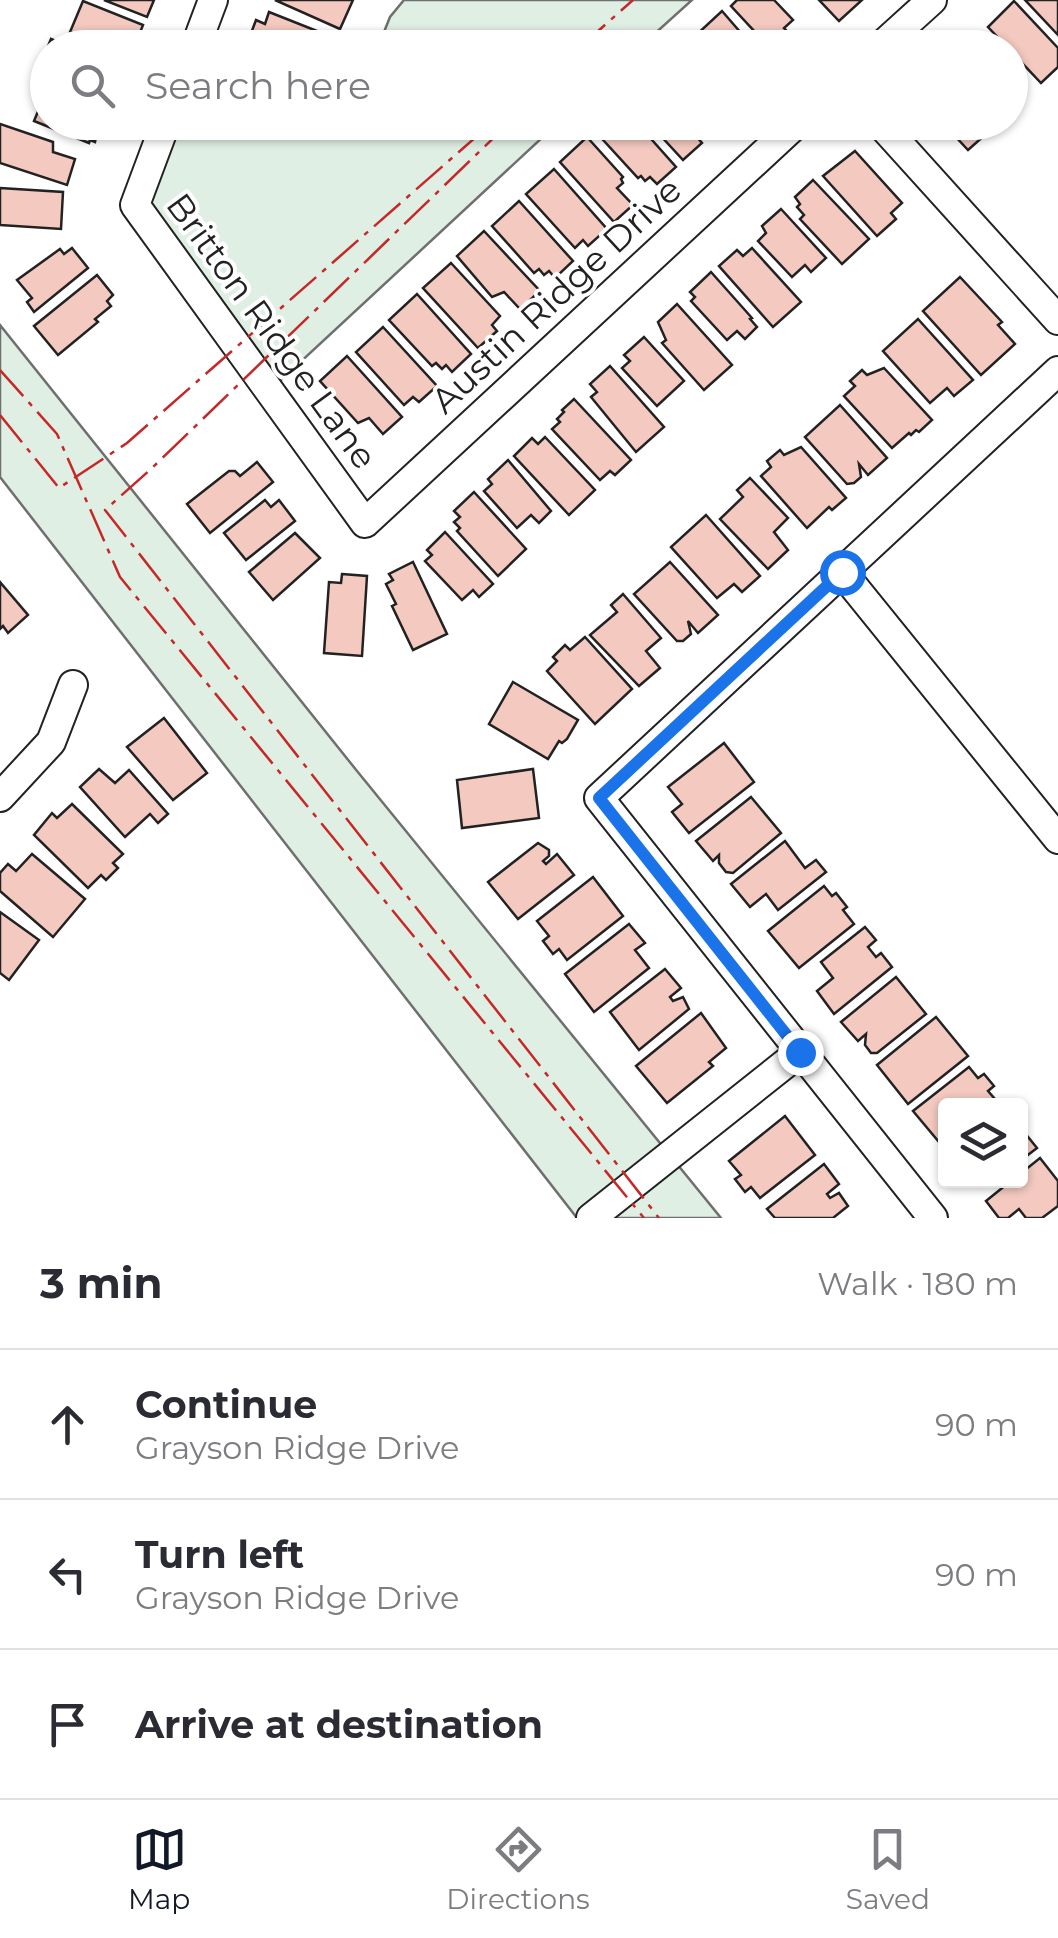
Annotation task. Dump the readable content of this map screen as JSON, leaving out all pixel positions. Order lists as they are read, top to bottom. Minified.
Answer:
{"streets":{"street":["Austin Ridge Drive","Britton Ridge Lane"]},"crossings":[["Austin Ridge Drive","Britton Ridge Lane"]],"page":{"search":"Search here","heading":["3 min","Walk · 180 m"],"list":[["Continue","Grayson Ridge Drive","90 m"],["Turn left","Grayson Ridge Drive","90 m"],"Arrive at destination"],"nav":["Map","Directions","Saved"]}}
